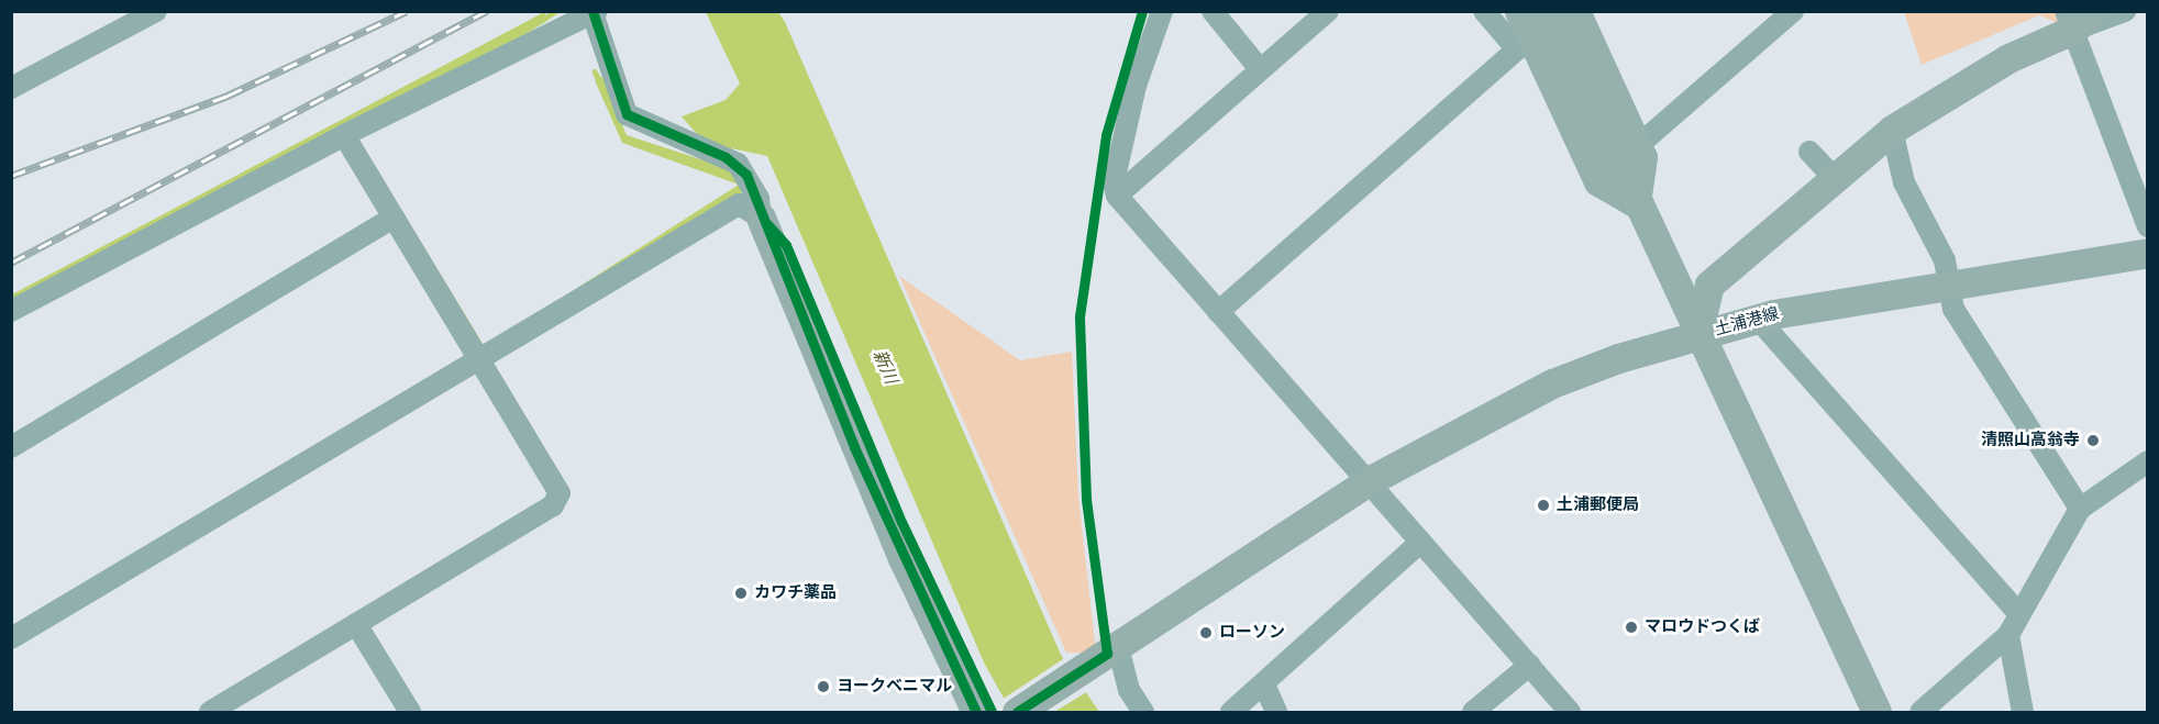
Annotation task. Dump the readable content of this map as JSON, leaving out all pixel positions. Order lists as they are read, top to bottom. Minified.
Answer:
{"streets":{"street":["土浦港線"]},"water":["新川"],"places":["清照山高翁寺","土浦郵便局","カワチ薬品","マロウドつくば","ローソン","ヨークベニマル"]}
